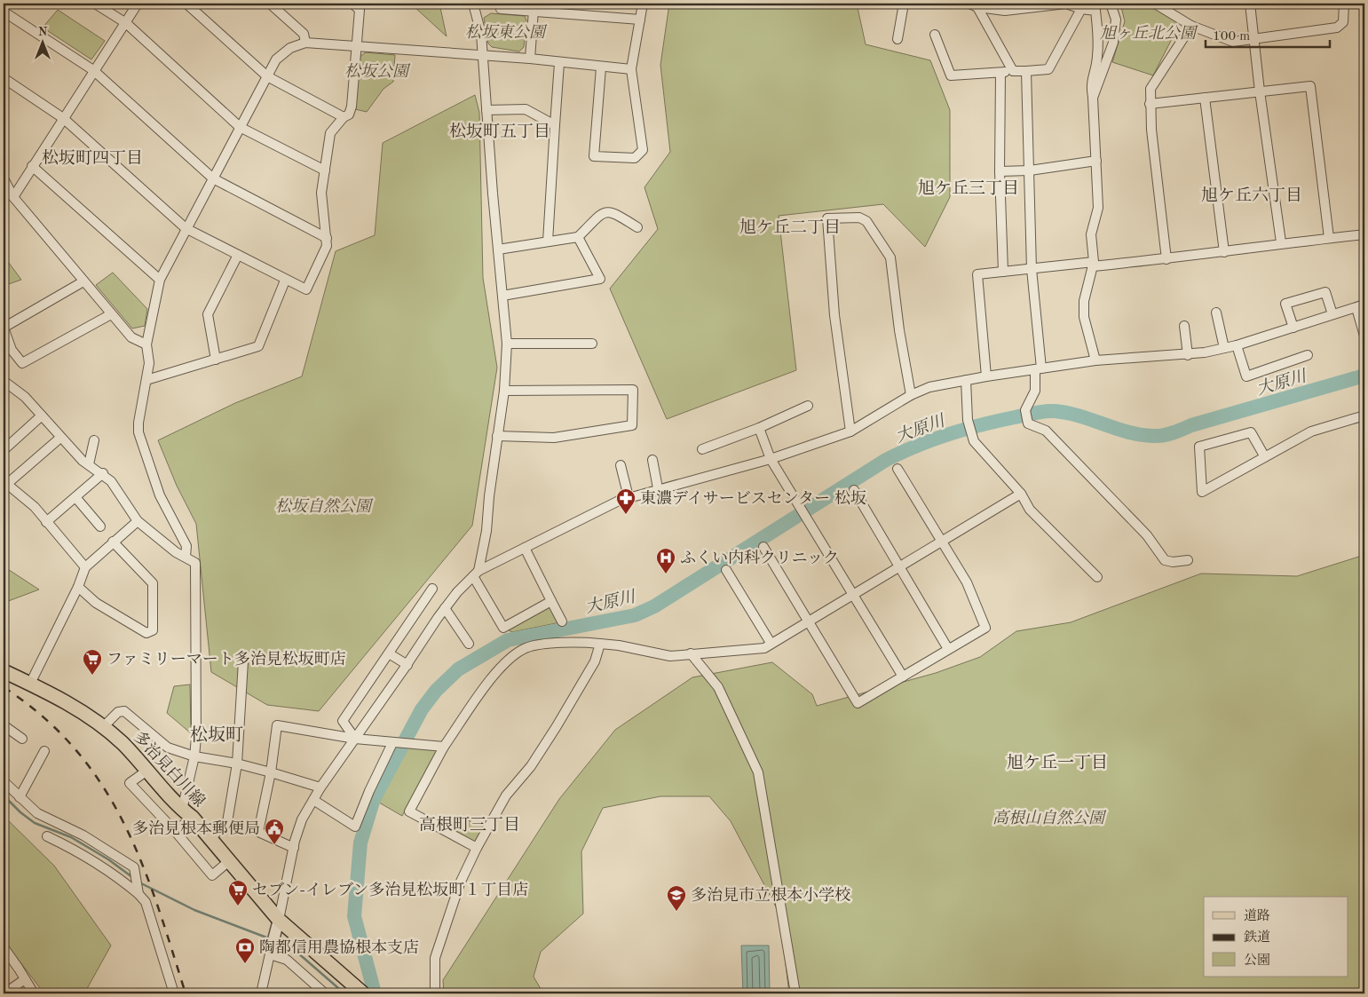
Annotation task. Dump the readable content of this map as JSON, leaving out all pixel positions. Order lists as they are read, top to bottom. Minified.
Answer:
{"streets":{"main road":["多治見白川線"]},"districts":["松坂町五丁目","松坂町四丁目","旭ケ丘三丁目","旭ケ丘六丁目","旭ケ丘二丁目","松坂町","旭ケ丘一丁目","高根町三丁目"],"water":["大原川"],"parks":["松坂東公園","旭ヶ丘北公園","松坂公園","松坂自然公園","高根山自然公園"],"places":{"pharmacy":["東濃デイサービスセンター 松坂"],"hospital":["ふくい内科クリニック"],"supermarket":["ファミリーマート多治見松坂町店","セブン-イレブン多治見松坂町１丁目店"],"public building":["多治見根本郵便局"],"school or university":["多治見市立根本小学校"],"bank":["陶都信用農協根本支店"]},"legend":["道路","鉄道","公園"],"scale_bar":"100 m","north":"top"}
